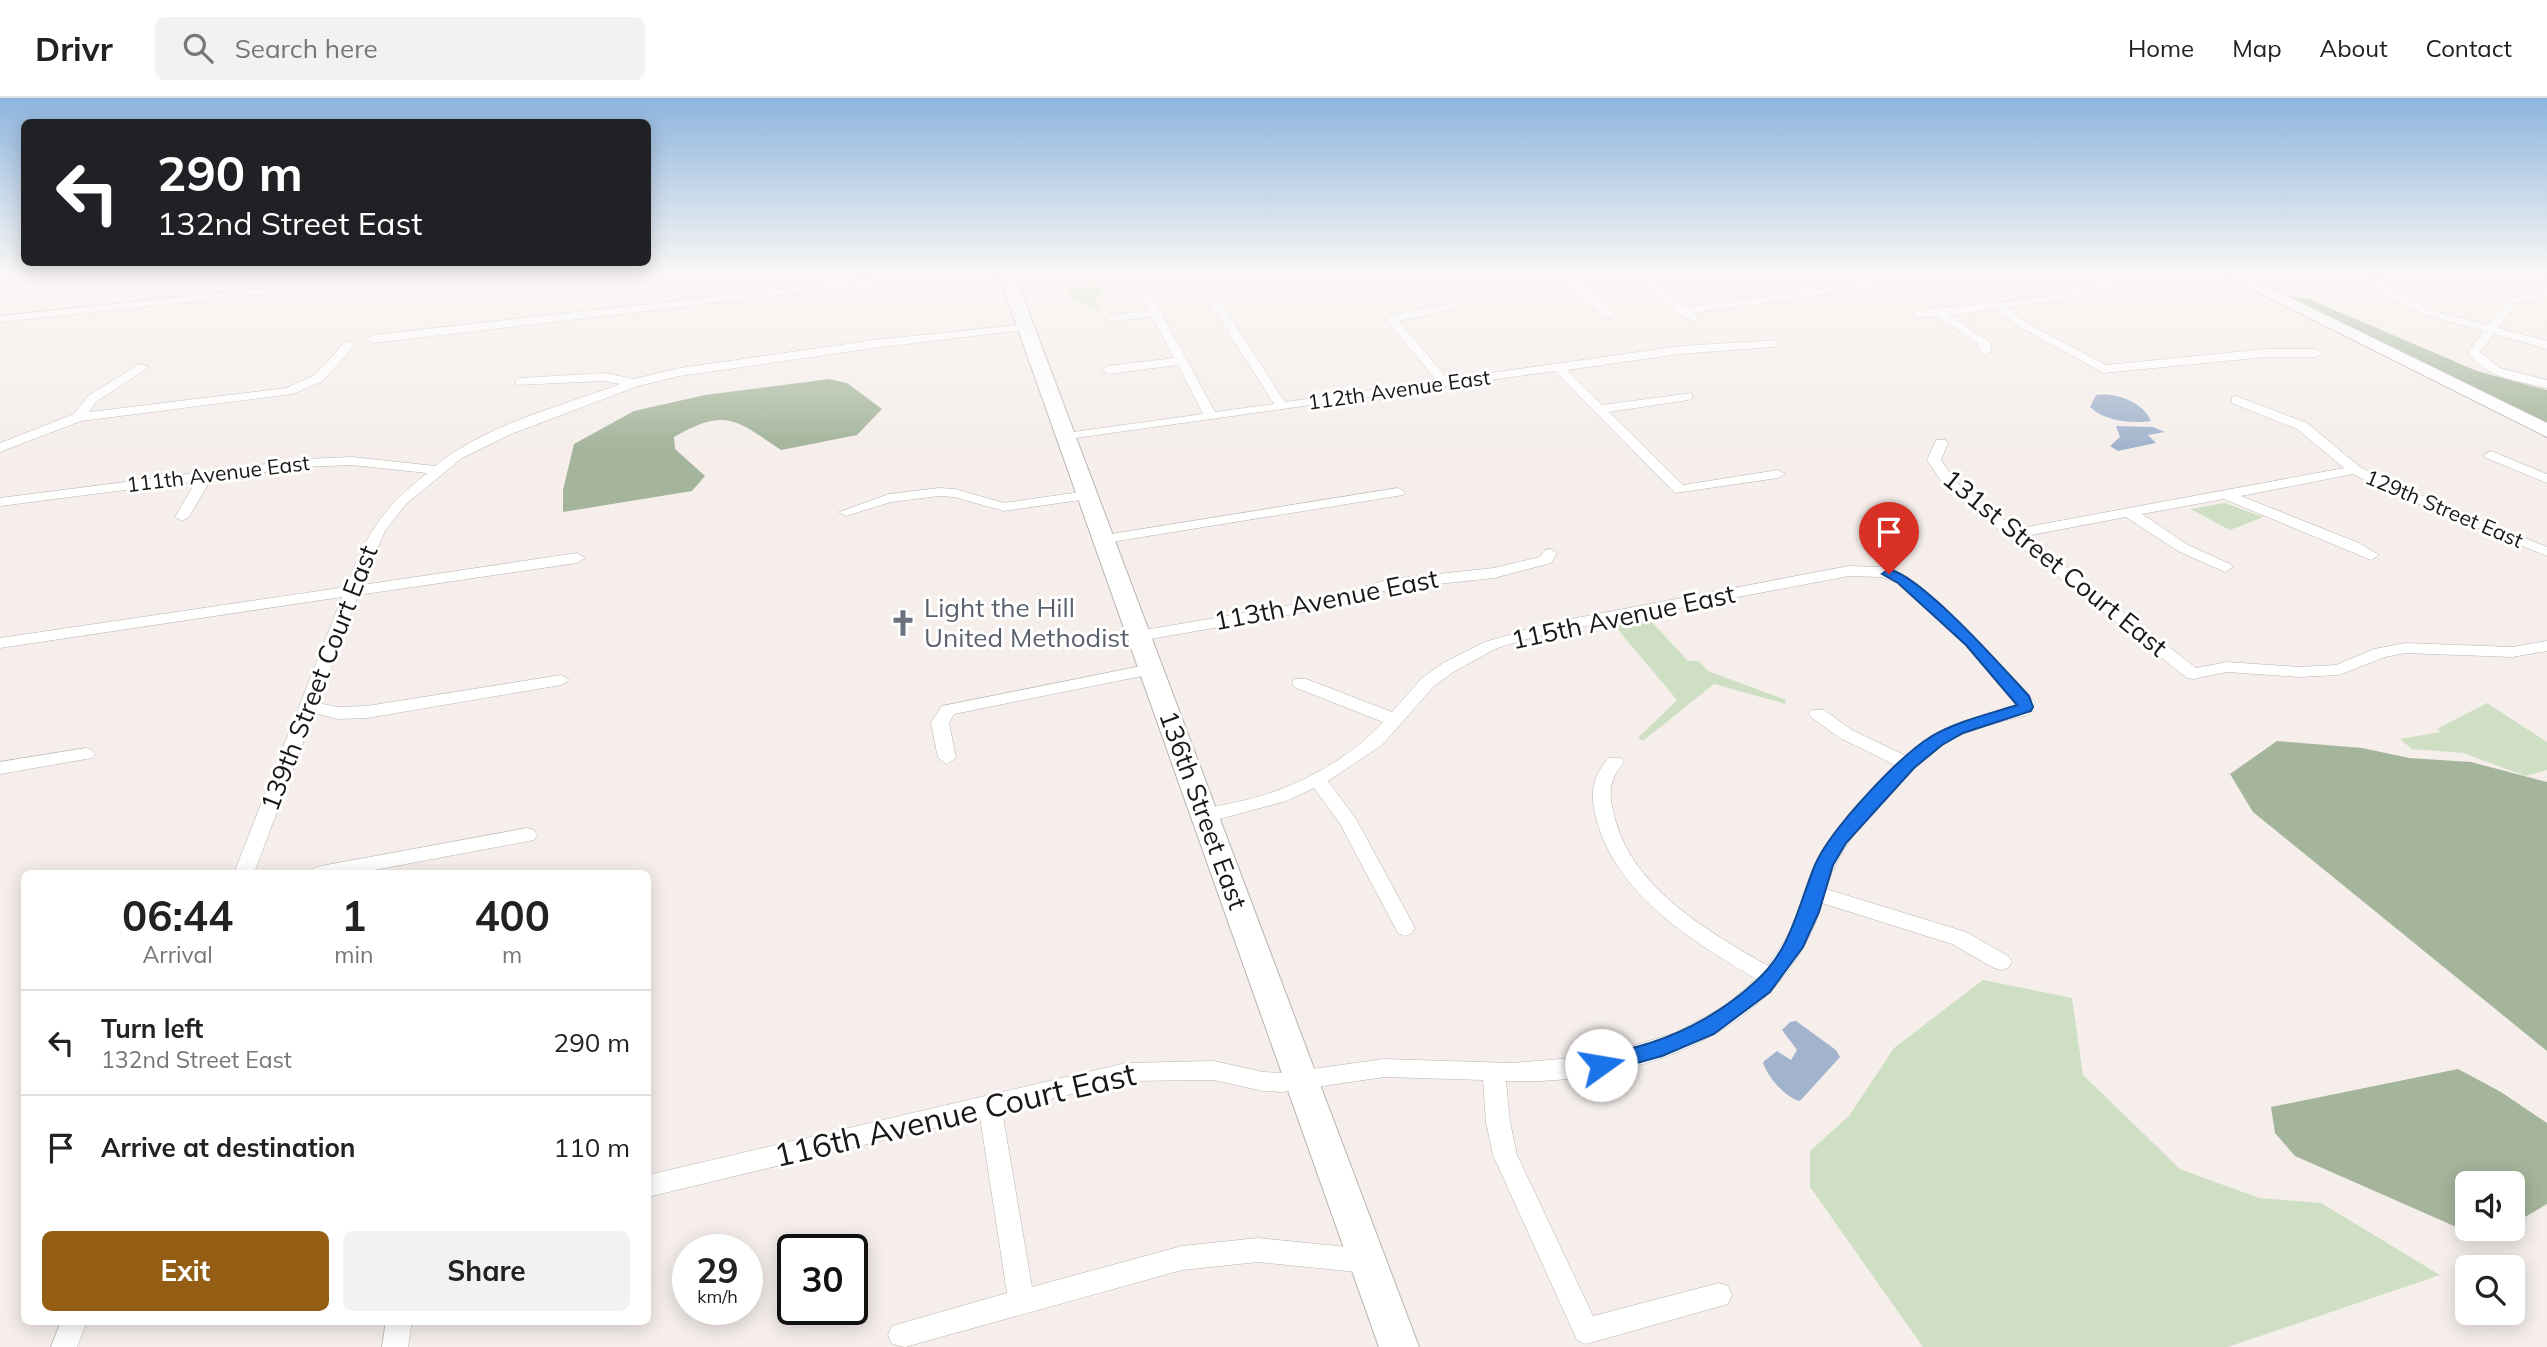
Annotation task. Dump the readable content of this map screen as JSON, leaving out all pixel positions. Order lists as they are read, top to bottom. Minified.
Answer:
{"streets":{"street":["112th Avenue East","111th Avenue East","129th Street East","131st Street Court East","113th Avenue East","115th Avenue East","139th Street Court East","136th Street East","116th Avenue Court East"]},"crossings":[["112th Avenue East","136th Street East"],["111th Avenue East","139th Street Court East"],["113th Avenue East","136th Street East"],["115th Avenue East","136th Street East"],["115th Avenue East","116th Avenue Court East"],["136th Street East","116th Avenue Court East"]],"places":{"church":["Light the Hill United Methodist"]},"page":{"header":"Drivr","search":"Search here","nav":["Home","Map","About","Contact"],"turn":["290 m","132nd Street East"],"eta":["06:44","Arrival","1","min","400","m"],"list":[{"name":"Turn left","note":"132nd Street East","value":"290 m"},{"name":"Arrive at destination","value":"110 m"}],"buttons":["Exit","Share"],"speed":"29 km/h","limit":"30"}}
